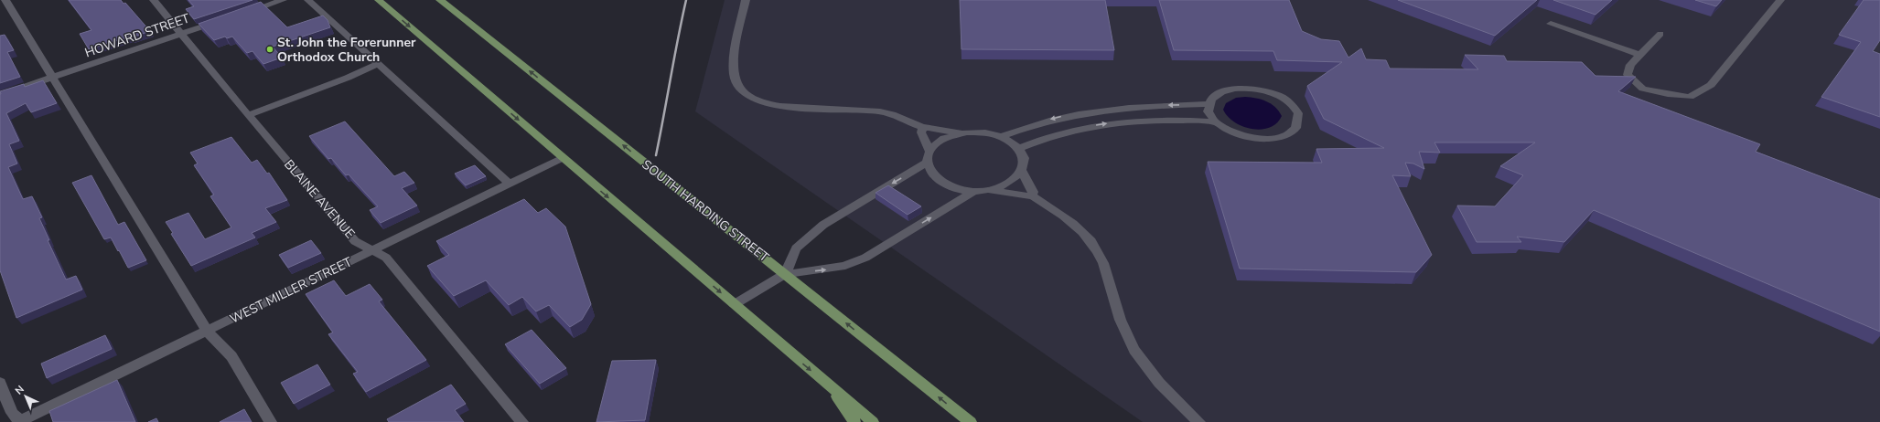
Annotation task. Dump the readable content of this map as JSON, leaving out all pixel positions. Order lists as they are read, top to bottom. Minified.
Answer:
{"streets":{"main road":["SOUTH HARDING STREET"],"street":["HOWARD STREET","BLAINE AVENUE","WEST MILLER STREET"]},"crossings":[["HOWARD STREET","BLAINE AVENUE"],["BLAINE AVENUE","WEST MILLER STREET"]],"places":["St. John the Forerunner Orthodox Church"],"north":"top left"}
